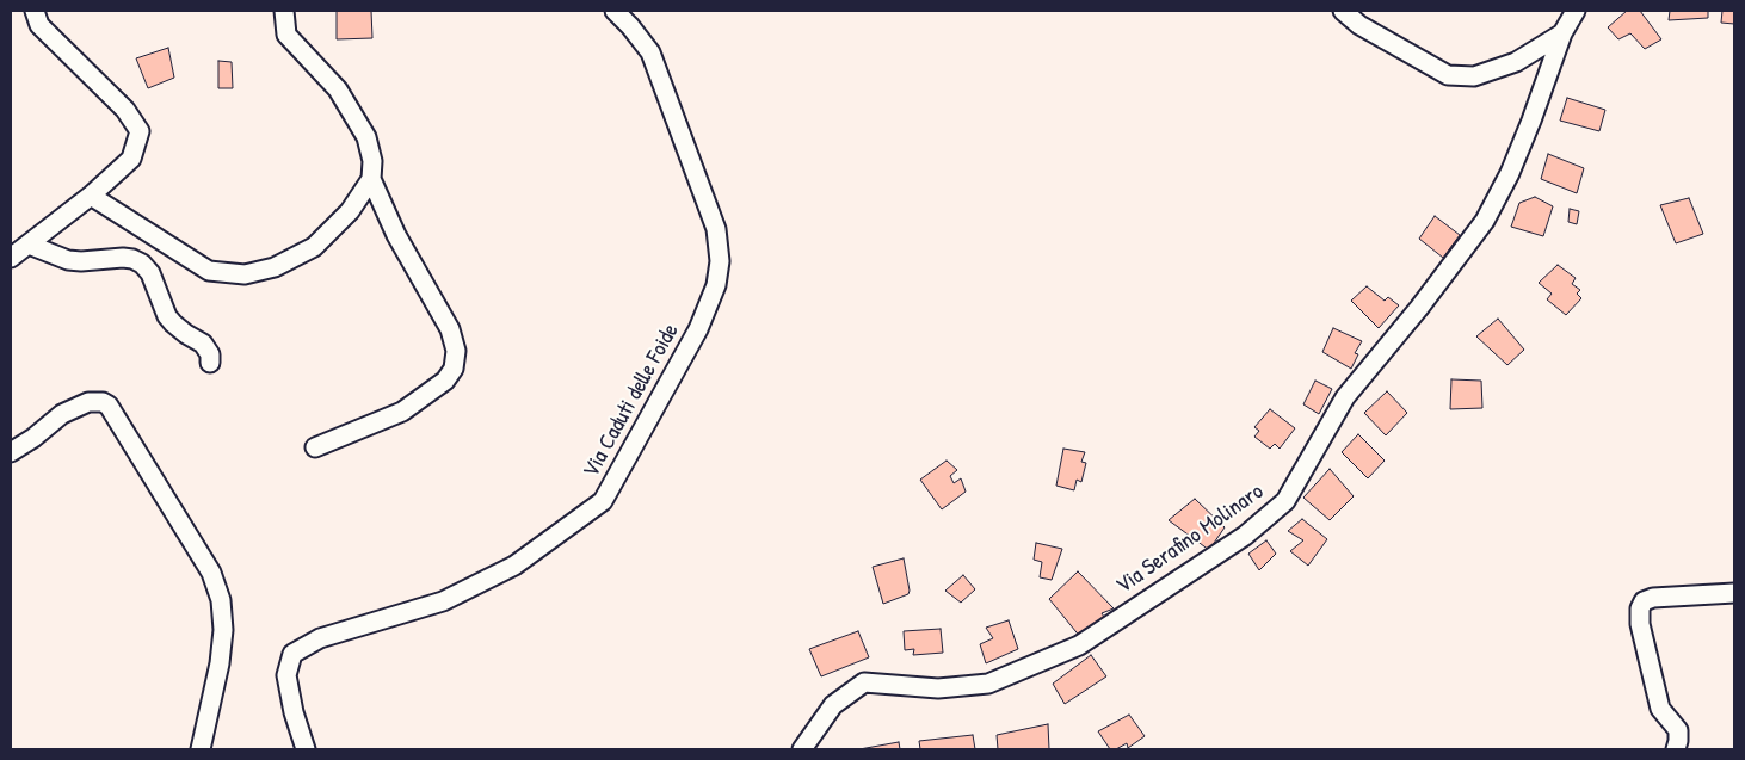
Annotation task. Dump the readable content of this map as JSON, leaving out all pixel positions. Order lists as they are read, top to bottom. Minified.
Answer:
{"streets":{"street":["Via Caduti delle Foide","Via Serafino Molinaro"]}}
